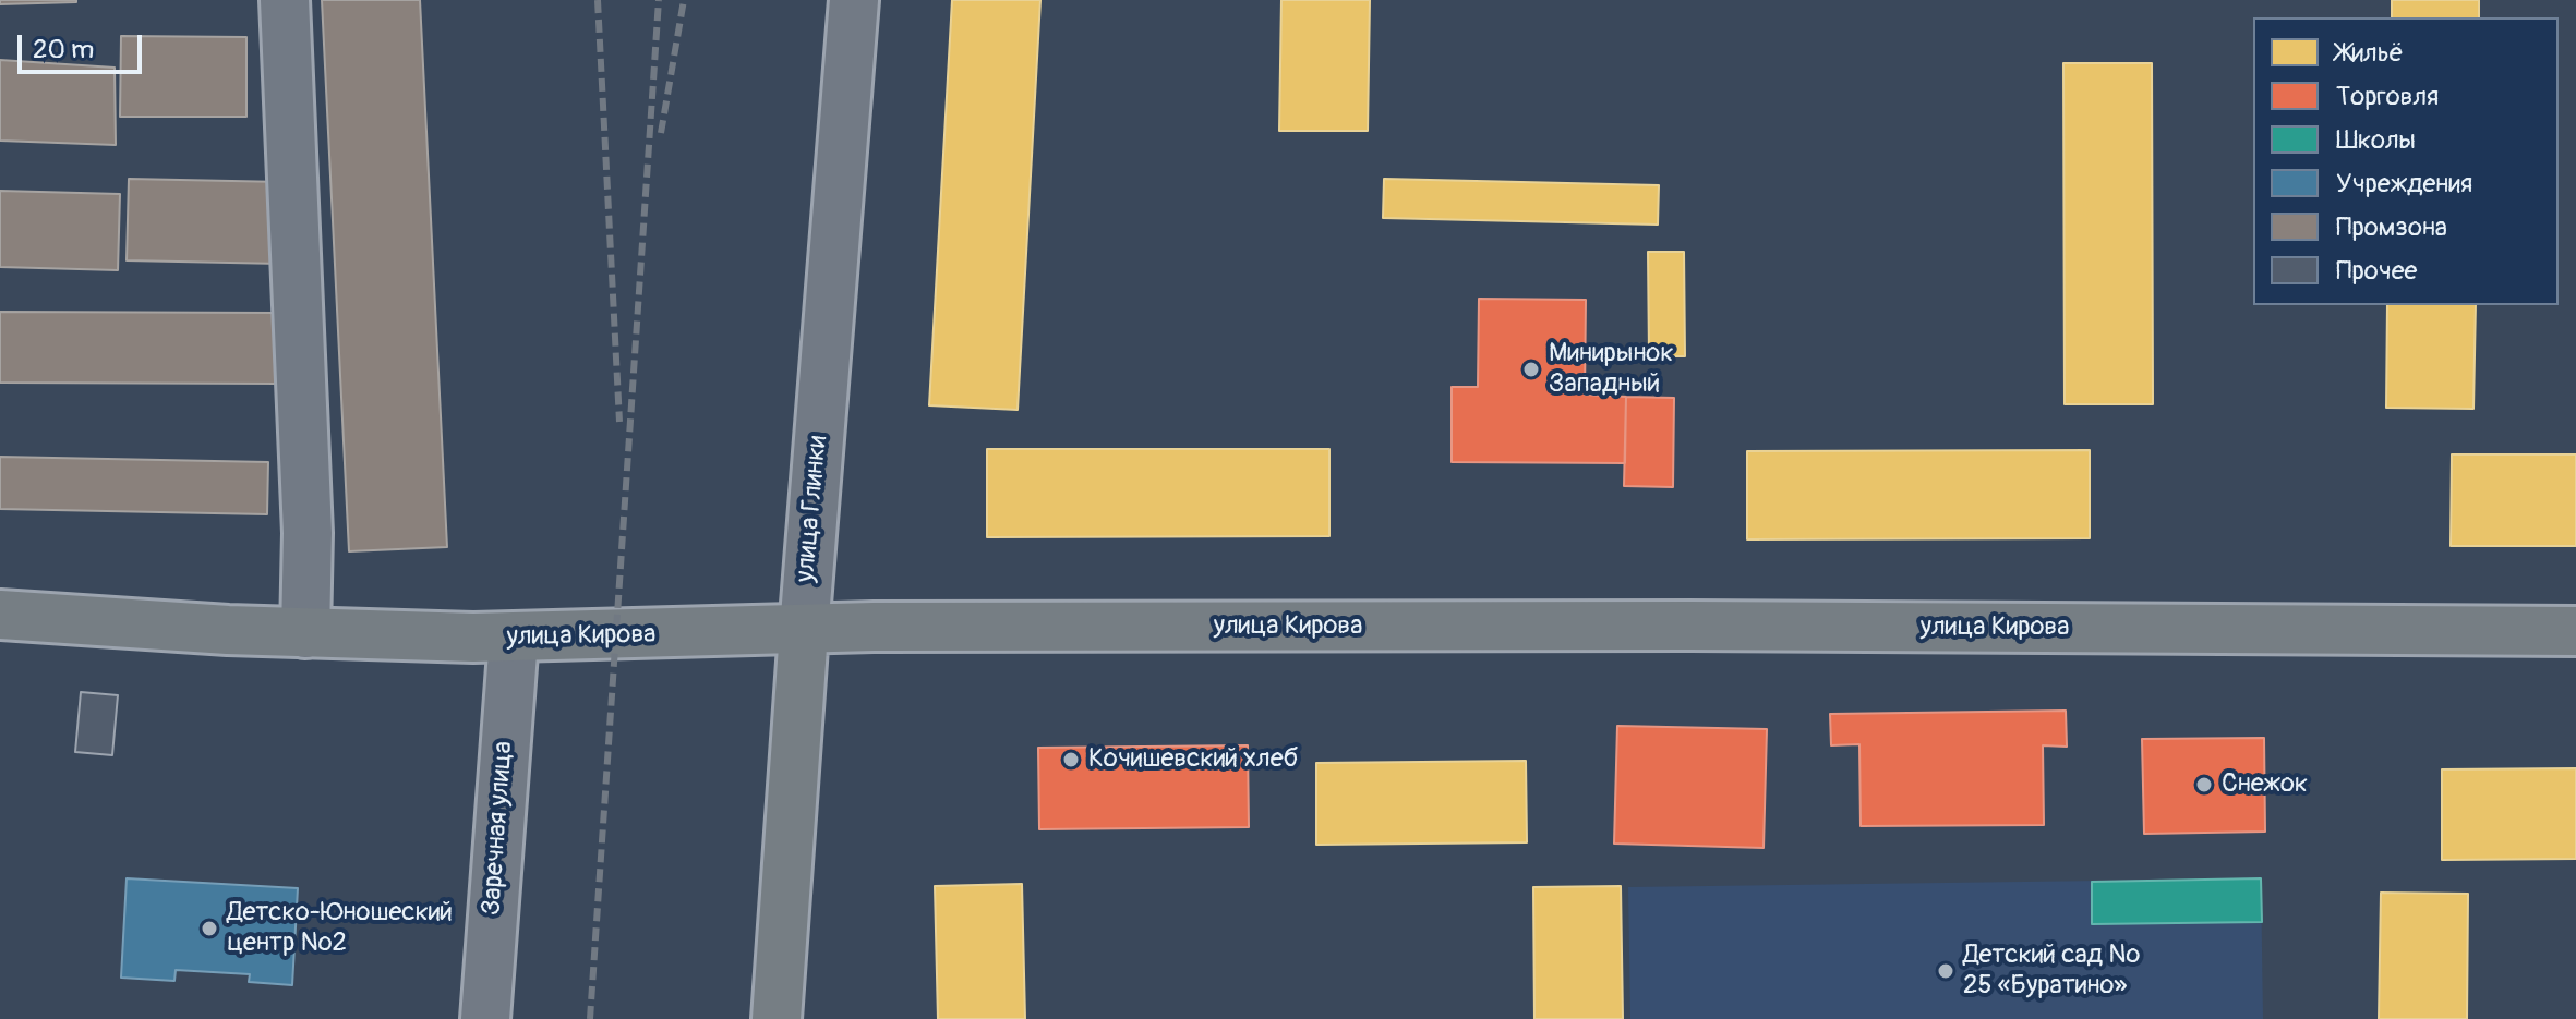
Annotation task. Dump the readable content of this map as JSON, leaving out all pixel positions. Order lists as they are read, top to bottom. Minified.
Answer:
{"streets":{"main road":["улица Глинки","улица Кирова"],"street":["Заречная улица"]},"crossings":[["улица Глинки","улица Кирова"],["улица Кирова","Заречная улица"]],"places":["Минирынок Западный","Кочишевский хлеб","Снежок","Детско-Юношеский центр №2","Детский сад № 25 «Буратино»"],"legend":["Жильё","Торговля","Школы","Учреждения","Промзона","Прочее"],"scale_bar":"20 m"}
